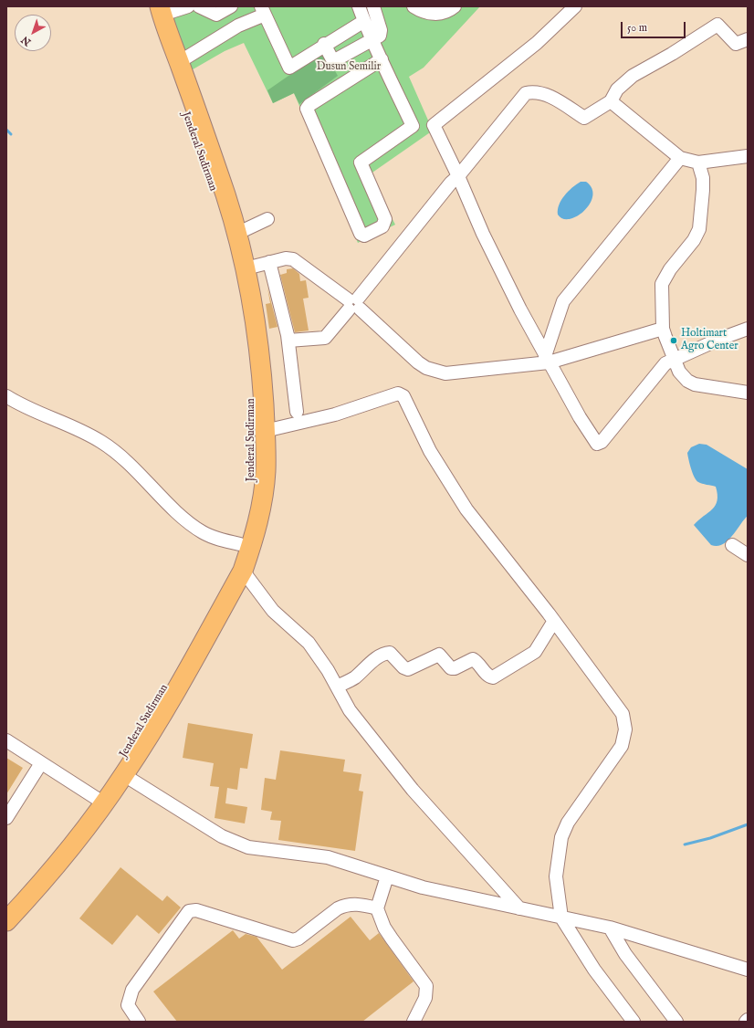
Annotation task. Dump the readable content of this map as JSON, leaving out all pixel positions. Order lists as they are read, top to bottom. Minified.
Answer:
{"streets":{"highway":["Jenderal Sudirman"]},"parks":["Dusun Semilir"],"places":["Holtimart Agro Center"],"scale_bar":"50 m","north":"bottom left"}
